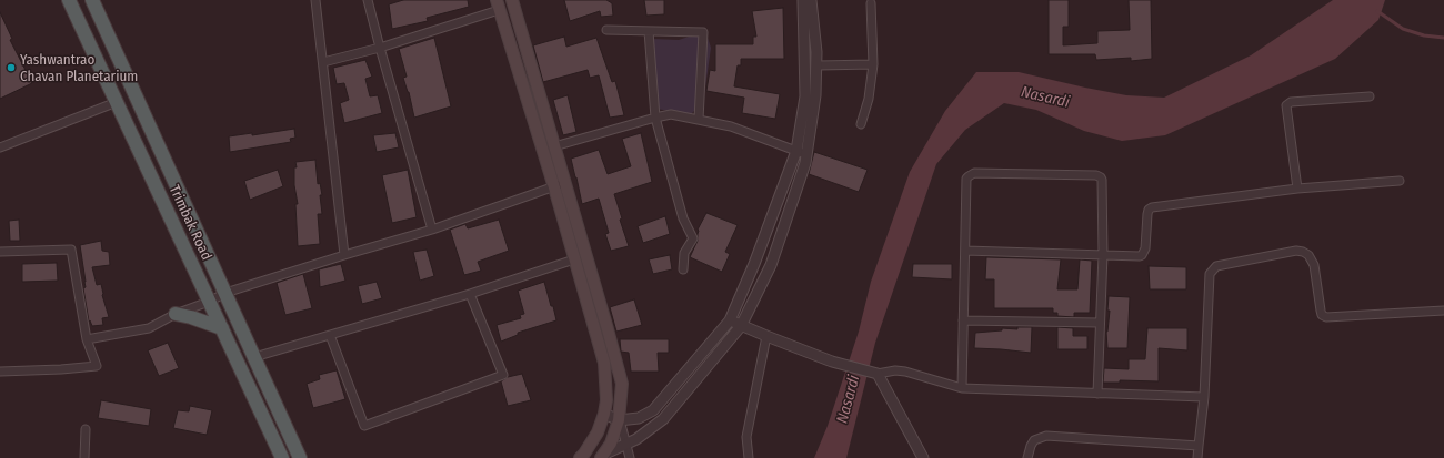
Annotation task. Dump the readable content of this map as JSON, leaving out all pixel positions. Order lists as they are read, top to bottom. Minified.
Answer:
{"streets":{"highway":["Trimbak Road"]},"water":["Nasardi"],"places":["Yashwantrao Chavan Planetarium"]}
